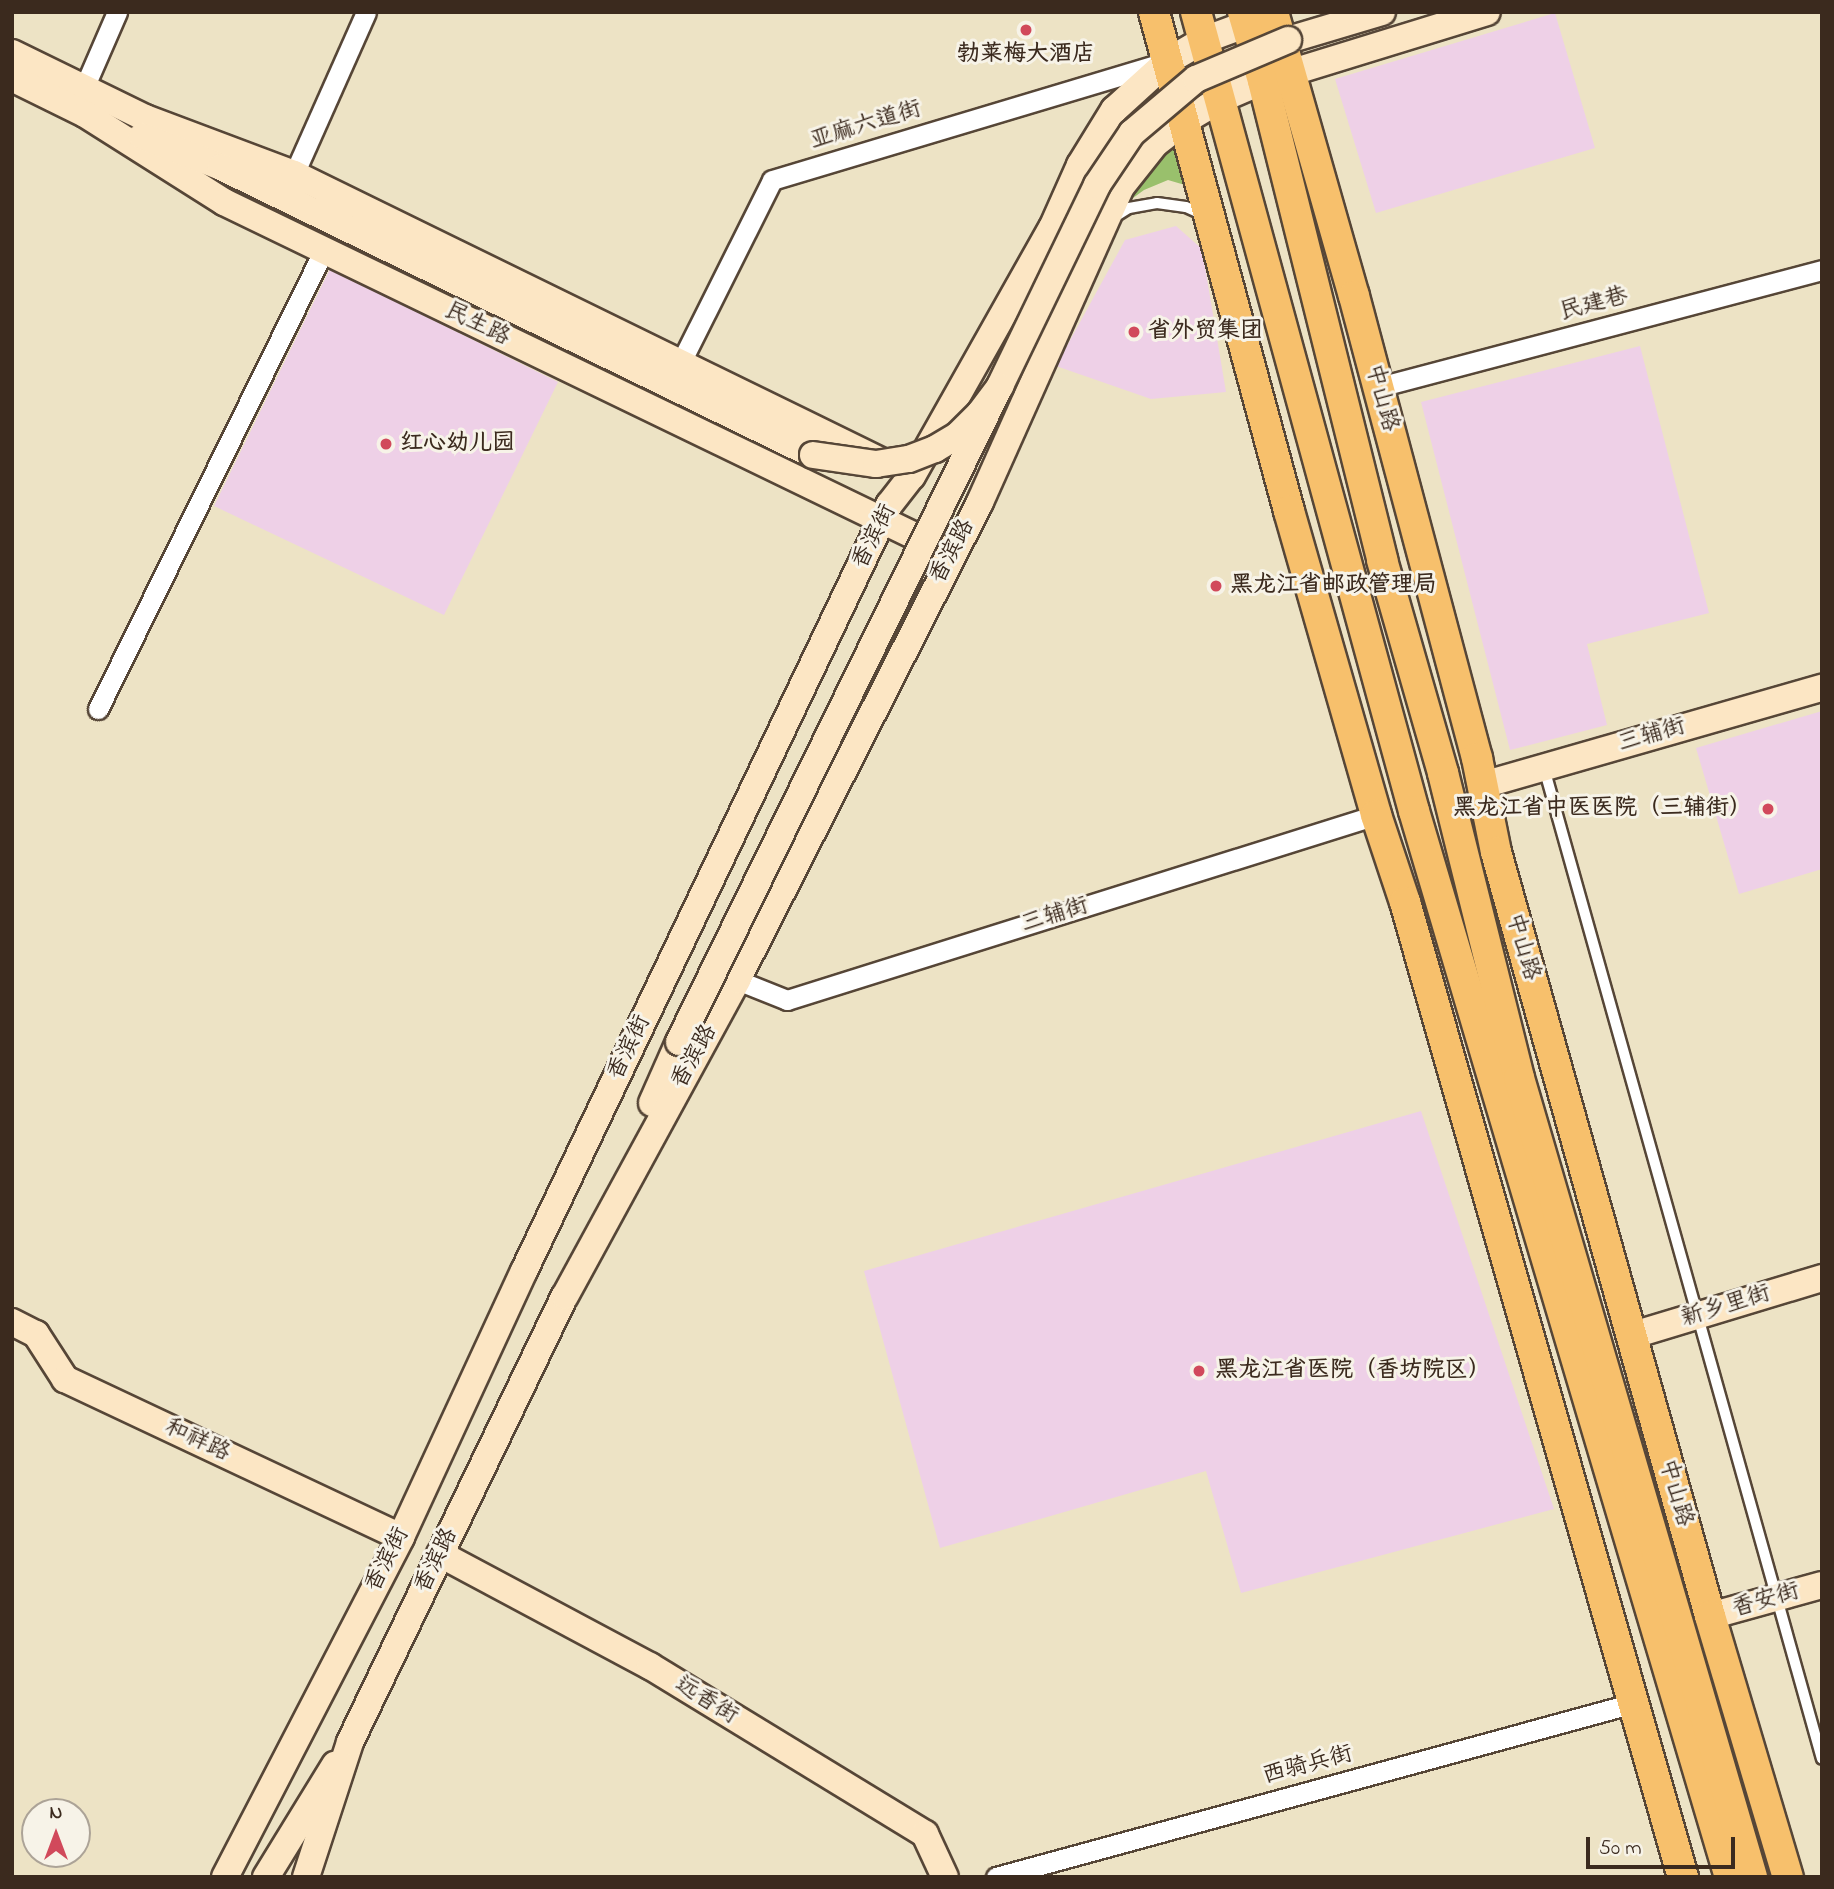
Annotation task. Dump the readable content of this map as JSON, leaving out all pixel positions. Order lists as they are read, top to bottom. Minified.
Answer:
{"streets":{"main road":["民生路","中山路","香滨街","香滨路","三辅街","新乡里街","和祥路","香安街","远香街"],"street":["亚麻六道街","民建巷","西骑兵街"]},"crossings":[["亚麻六道街","香滨街"],["民建巷","中山路"],["民生路","香滨街"],["民生路","香滨路"],["中山路","香滨街"],["中山路","香滨路"],["中山路","三辅街"],["中山路","新乡里街"],["中山路","香安街"],["香滨街","和祥路"],["香滨路","三辅街"],["香滨路","远香街"]],"places":["勃莱梅大酒店","省外贸集团","红心幼儿园","黑龙江省邮政管理局","黑龙江省中医医院（三辅街）","黑龙江省医院（香坊院区）"],"scale_bar":"50 m","north":"top"}
